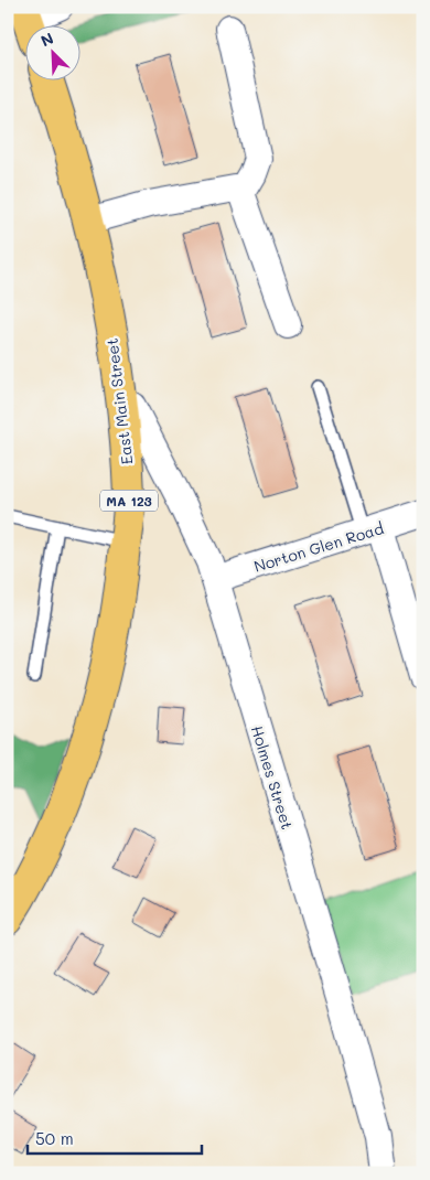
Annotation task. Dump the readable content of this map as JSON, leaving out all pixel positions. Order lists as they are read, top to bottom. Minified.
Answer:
{"streets":{"highway":["East Main Street","MA 123"],"street":["Norton Glen Road","Holmes Street"]},"crossings":[["East Main Street","Holmes Street"],["Norton Glen Road","Holmes Street"]],"scale_bar":"50 m","north":"top left"}
